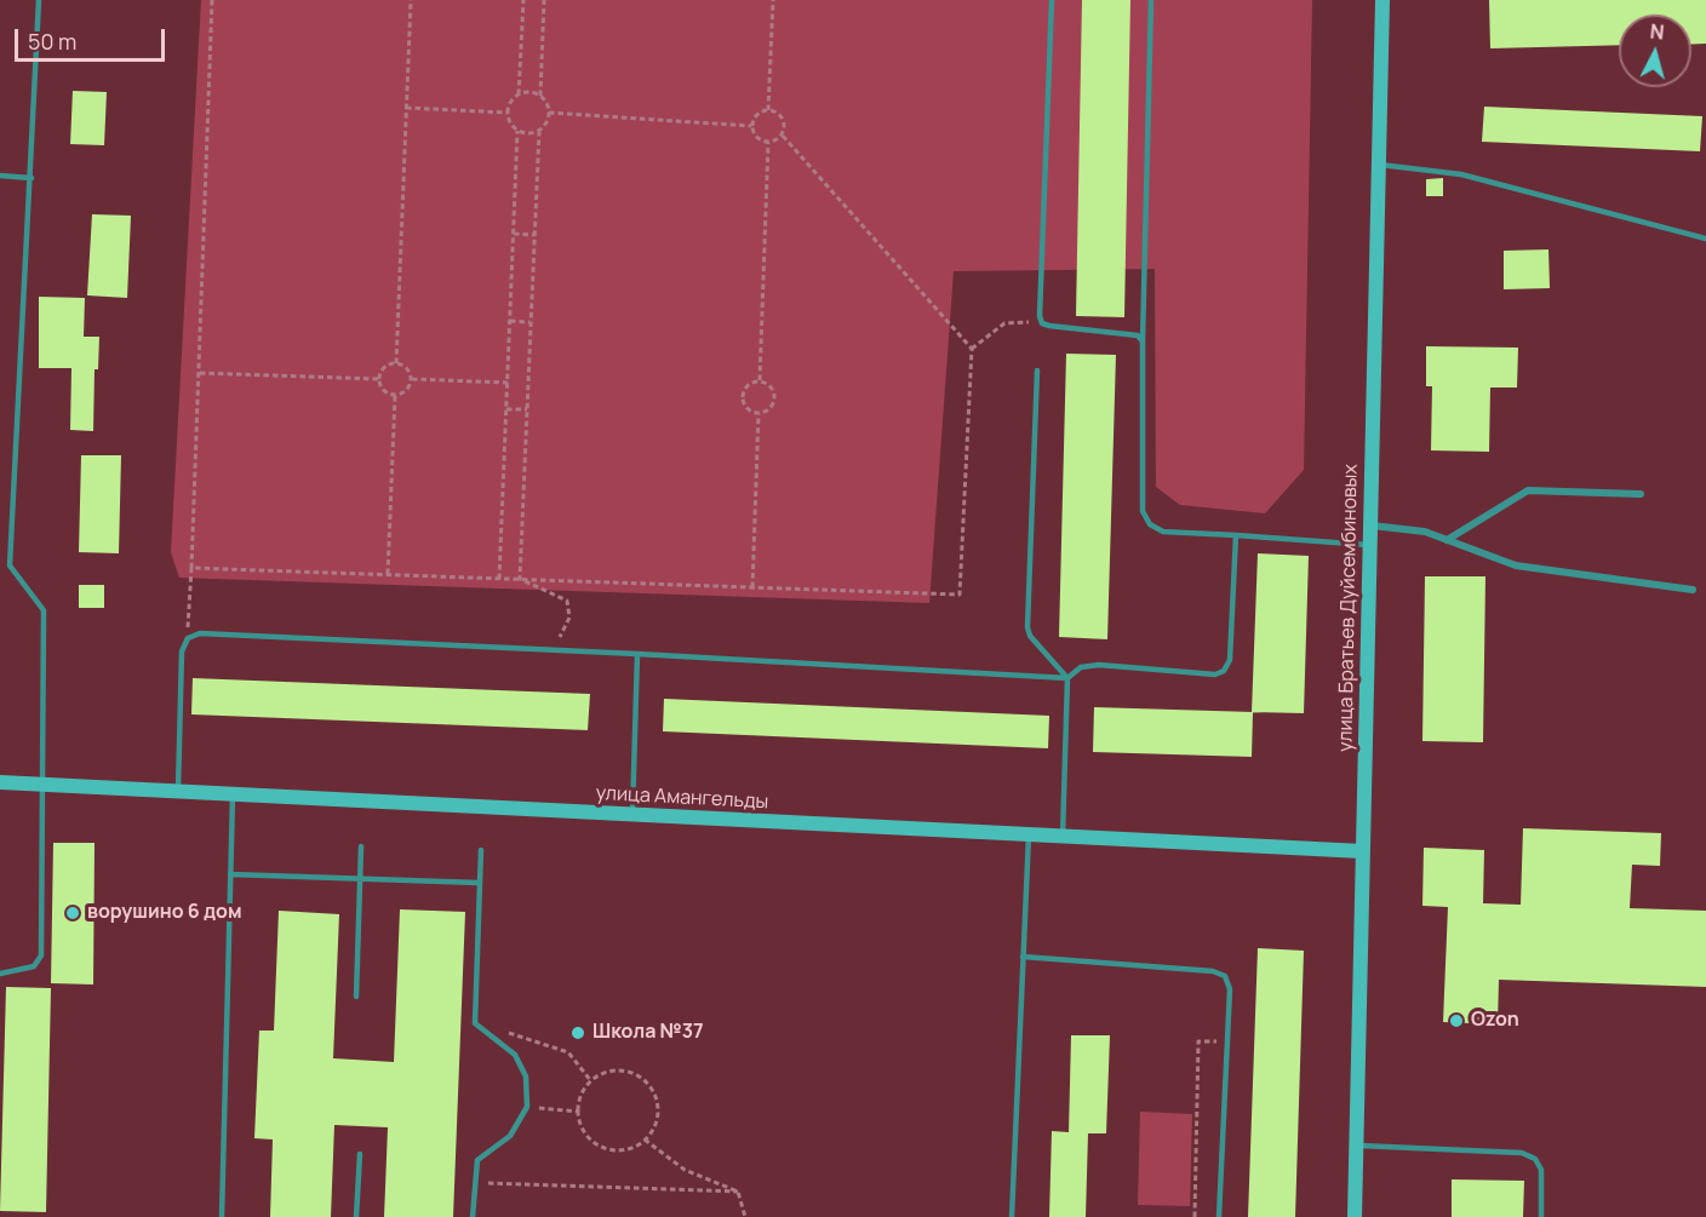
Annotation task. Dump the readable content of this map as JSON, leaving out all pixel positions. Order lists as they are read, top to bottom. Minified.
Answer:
{"streets":{"street":["улица Братьев Дуйсембиновых","улица Амангельды"]},"crossings":[["улица Братьев Дуйсембиновых","улица Амангельды"]],"places":["ворушино 6 дом","Ozon","Школа №37"],"scale_bar":"50 m","north":"top"}
